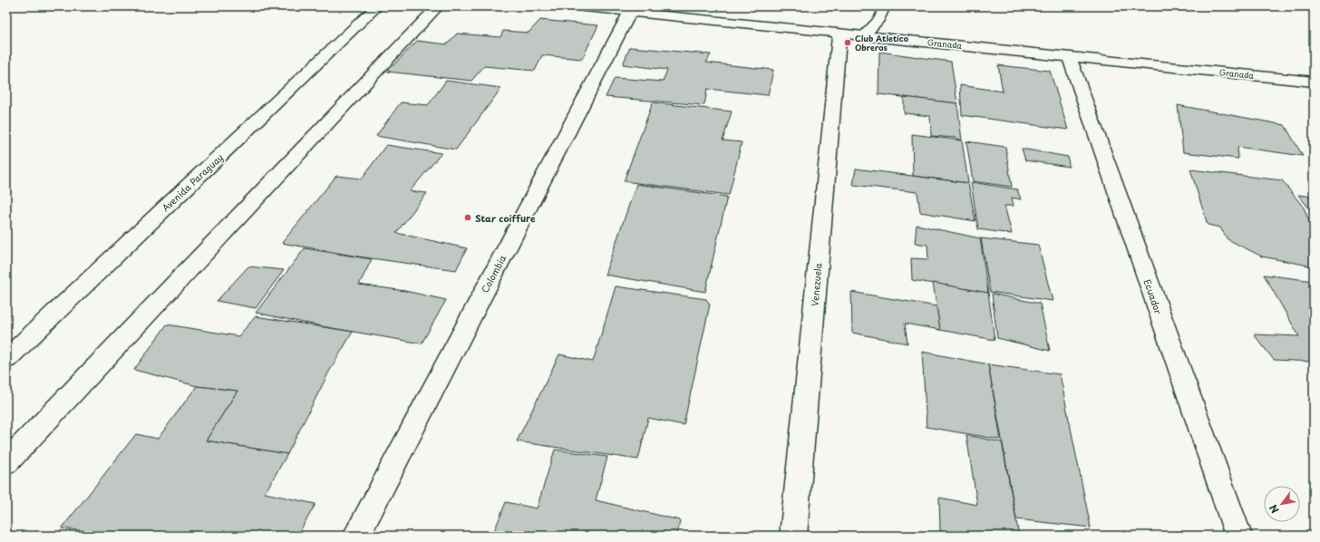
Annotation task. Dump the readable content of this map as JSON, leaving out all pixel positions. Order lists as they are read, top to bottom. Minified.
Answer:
{"streets":{"street":["Granada","Avenida Paraguay","Colombia","Venezuela","Ecuador"]},"crossings":[["Granada","Colombia"],["Granada","Venezuela"],["Granada","Ecuador"]],"places":["Club Atletico Obreros","Star coiffure"],"north":"bottom left"}
